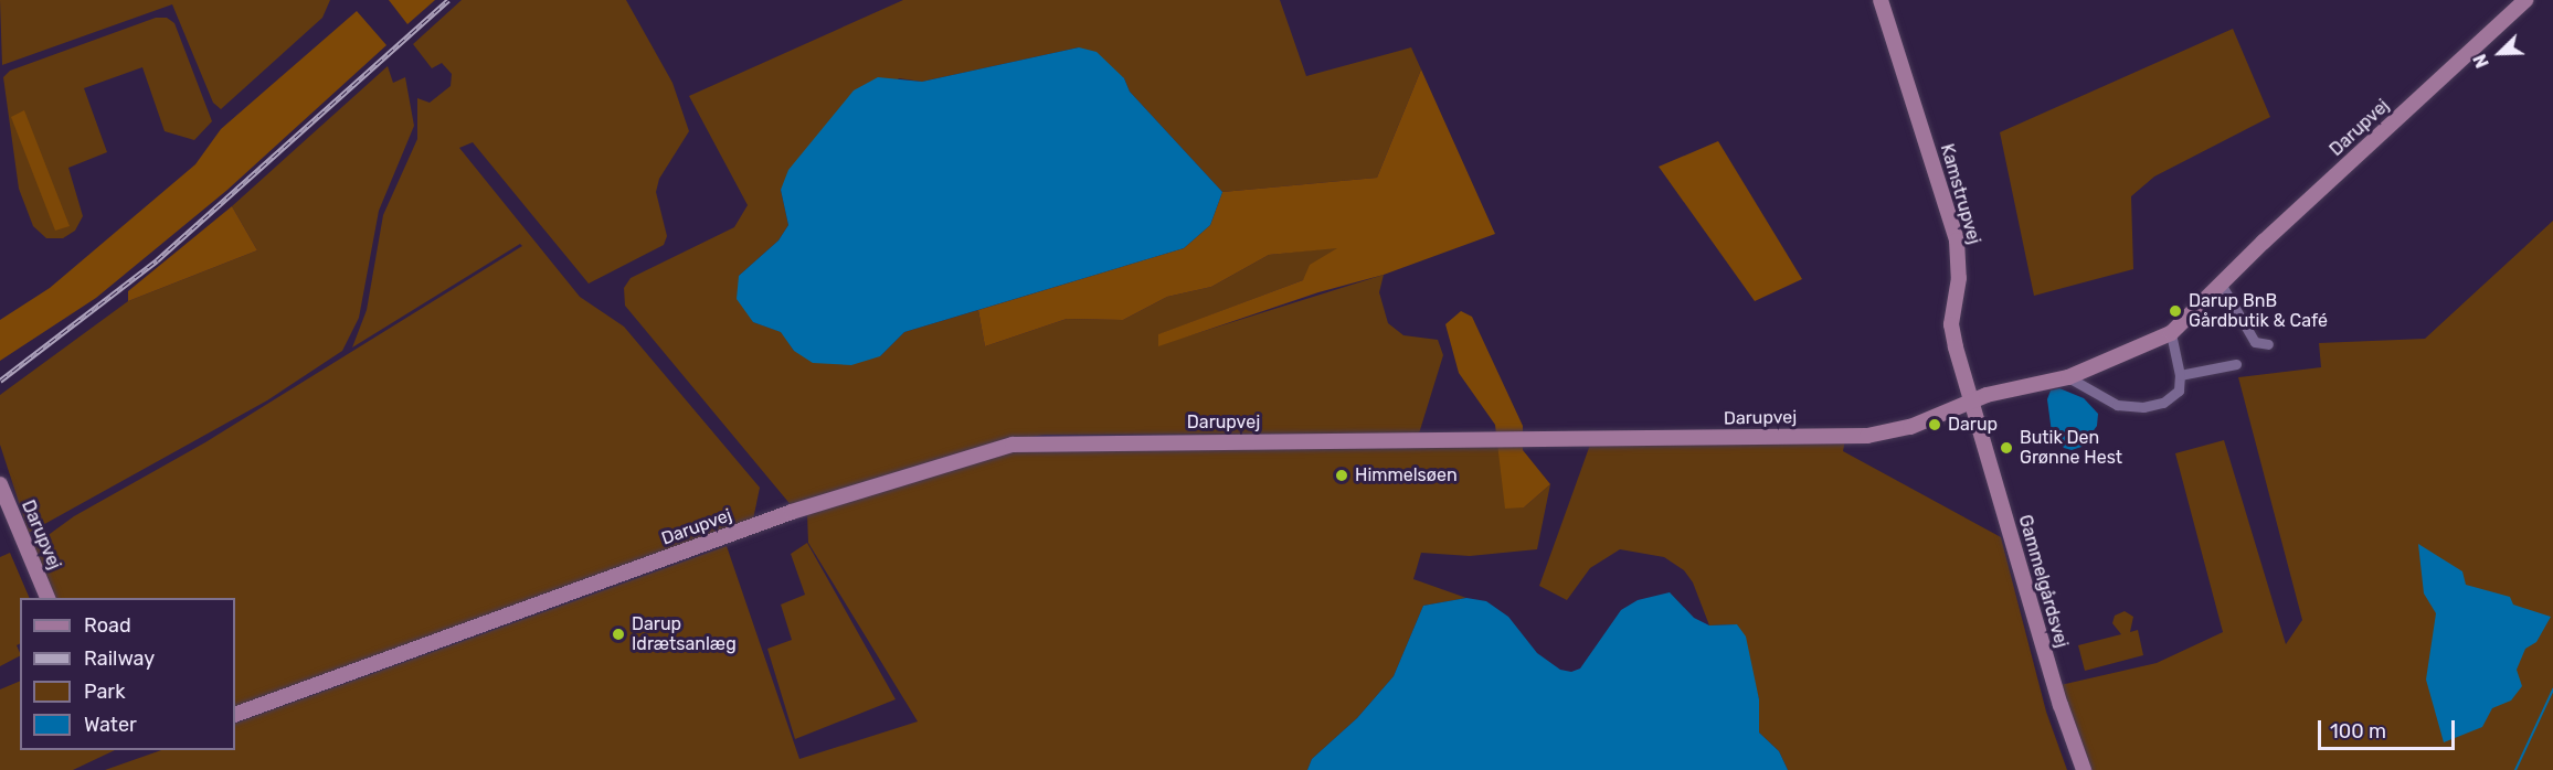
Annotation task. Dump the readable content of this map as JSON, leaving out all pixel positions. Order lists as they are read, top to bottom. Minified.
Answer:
{"streets":{"street":["Darupvej","Kamstrupvej","Gammelgårdsvej"]},"crossings":[["Darupvej","Kamstrupvej"],["Darupvej","Gammelgårdsvej"],["Kamstrupvej","Gammelgårdsvej"]],"places":["Darup BnB Gårdbutik & Café","Darup","Butik Den Grønne Hest","Himmelsøen","Darup Idrætsanlæg"],"legend":["Road","Railway","Park","Water"],"scale_bar":"100 m","north":"bottom left"}
